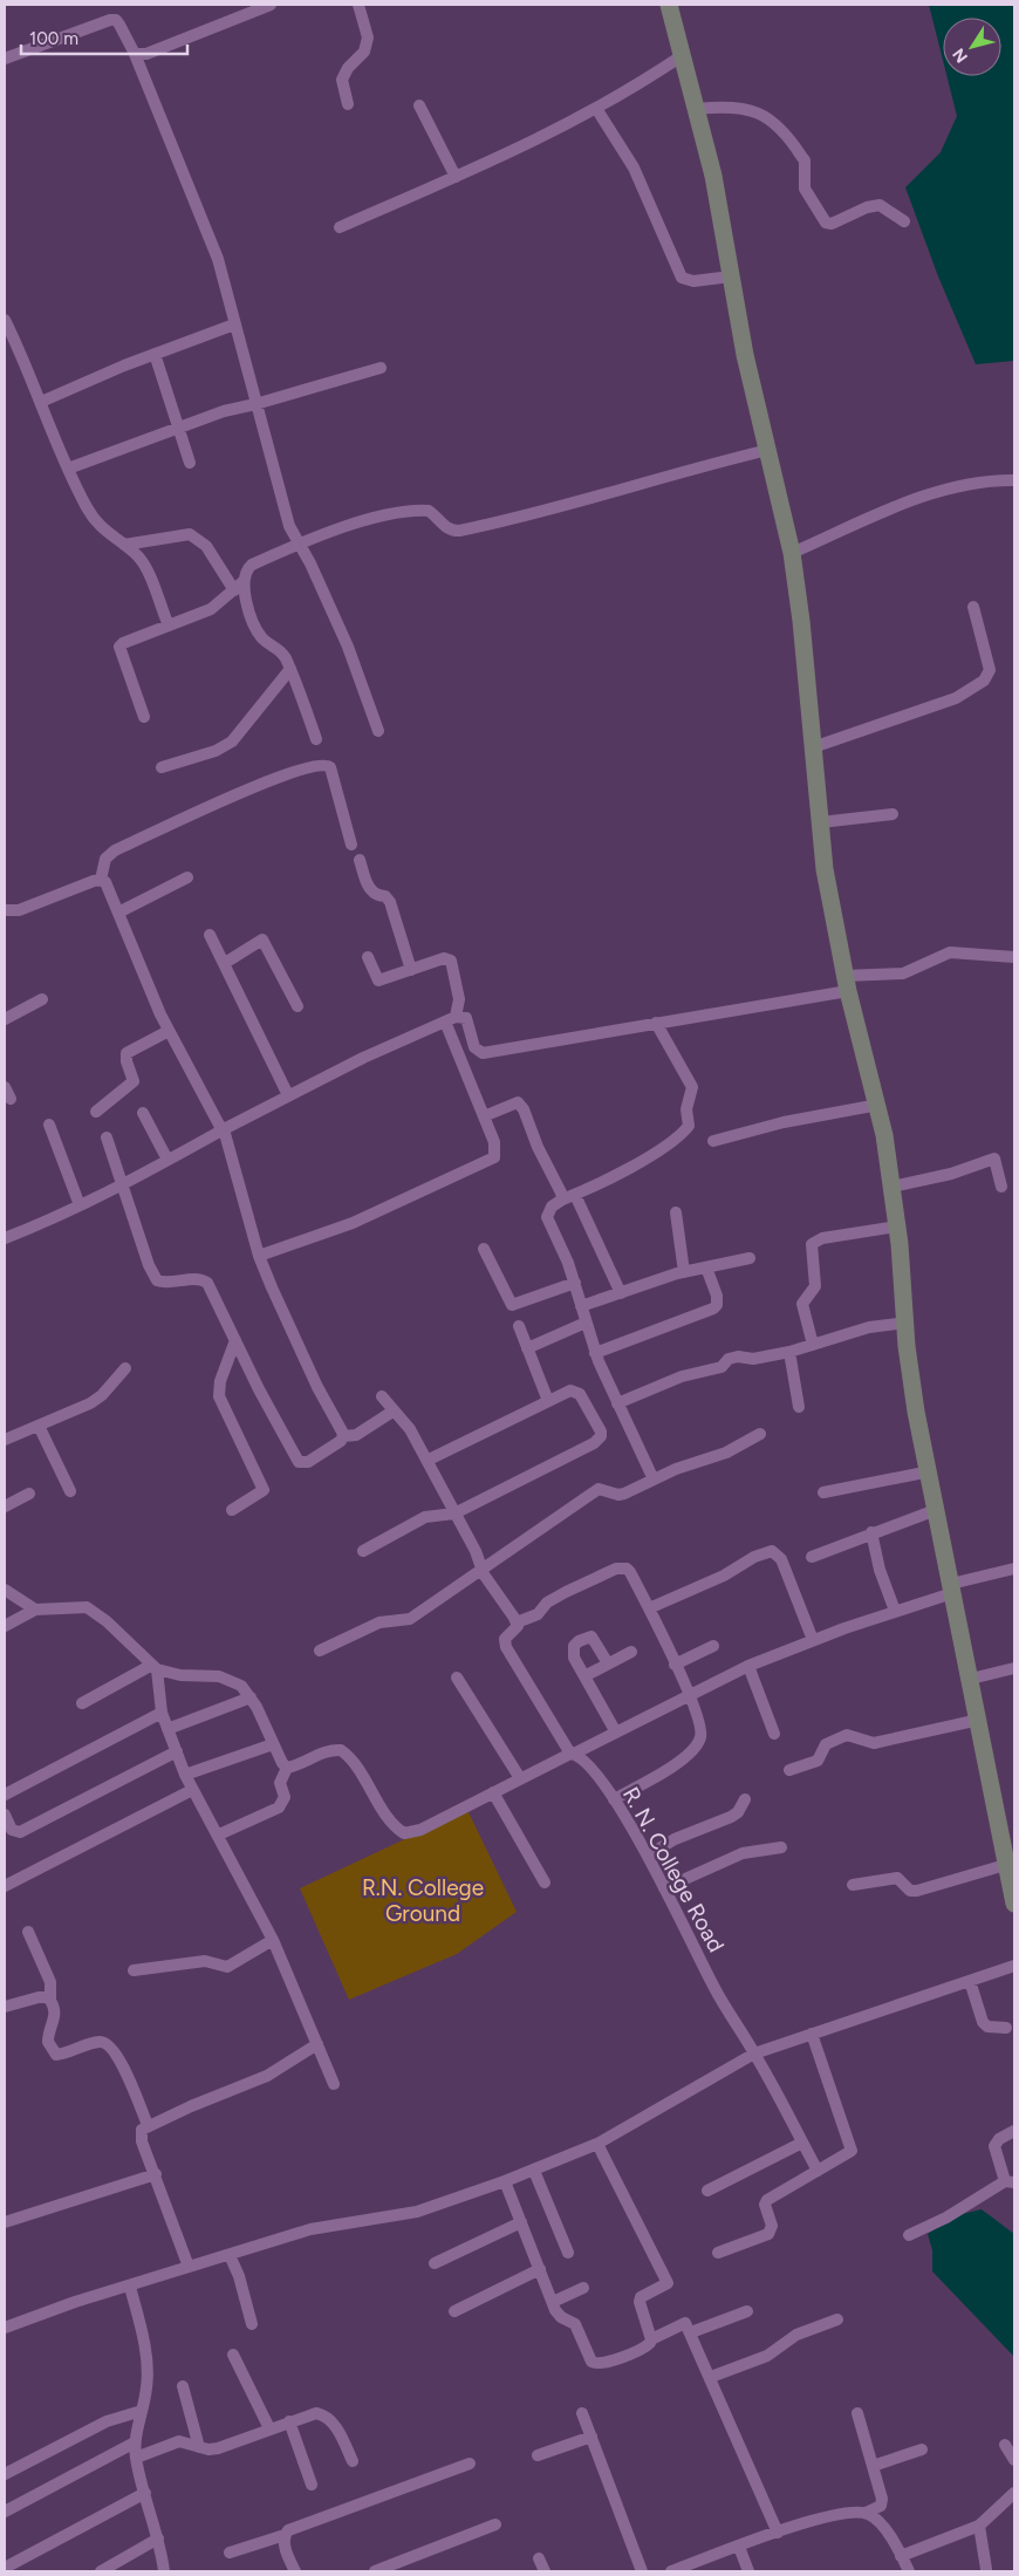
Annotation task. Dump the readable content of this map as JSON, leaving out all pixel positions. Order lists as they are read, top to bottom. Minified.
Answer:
{"streets":{"street":["R. N. College Road"]},"parks":["R.N. College Ground"],"scale_bar":"100 m","north":"bottom left"}
